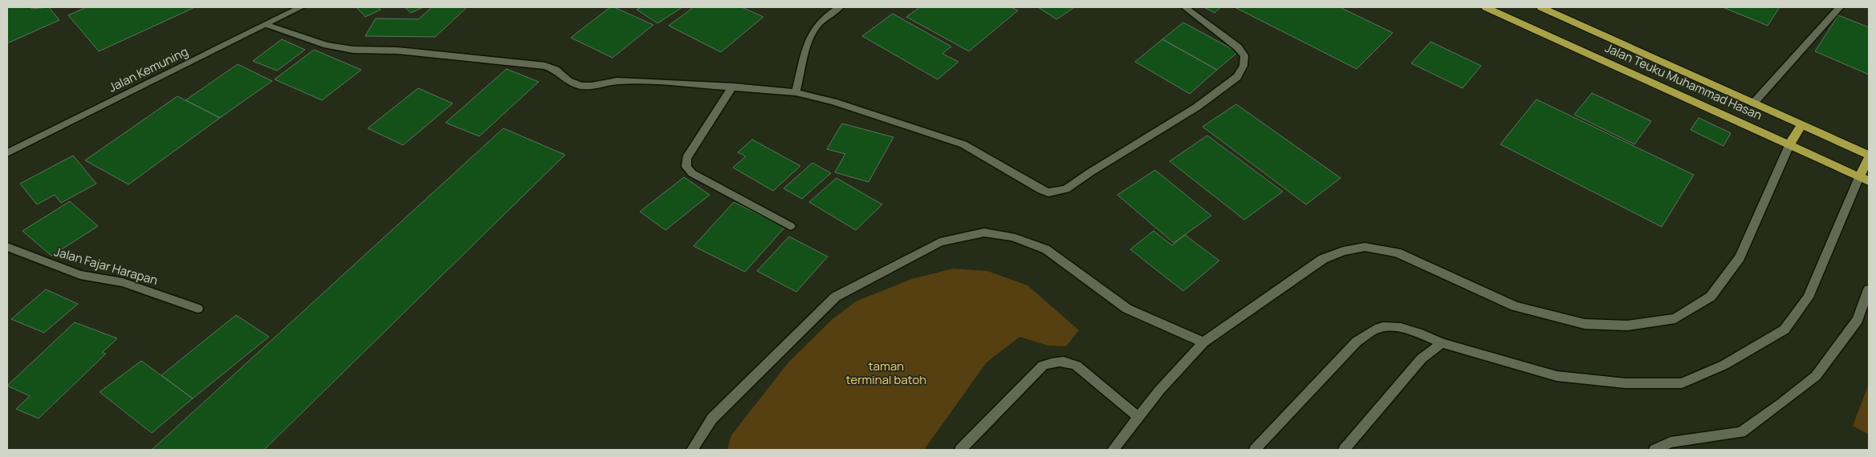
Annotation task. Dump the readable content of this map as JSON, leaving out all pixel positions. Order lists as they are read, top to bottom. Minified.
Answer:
{"streets":{"highway":["Jalan Teuku Muhammad Hasan"],"street":["Jalan Kemuning","Jalan Fajar Harapan"]},"parks":["taman terminal batoh"]}
